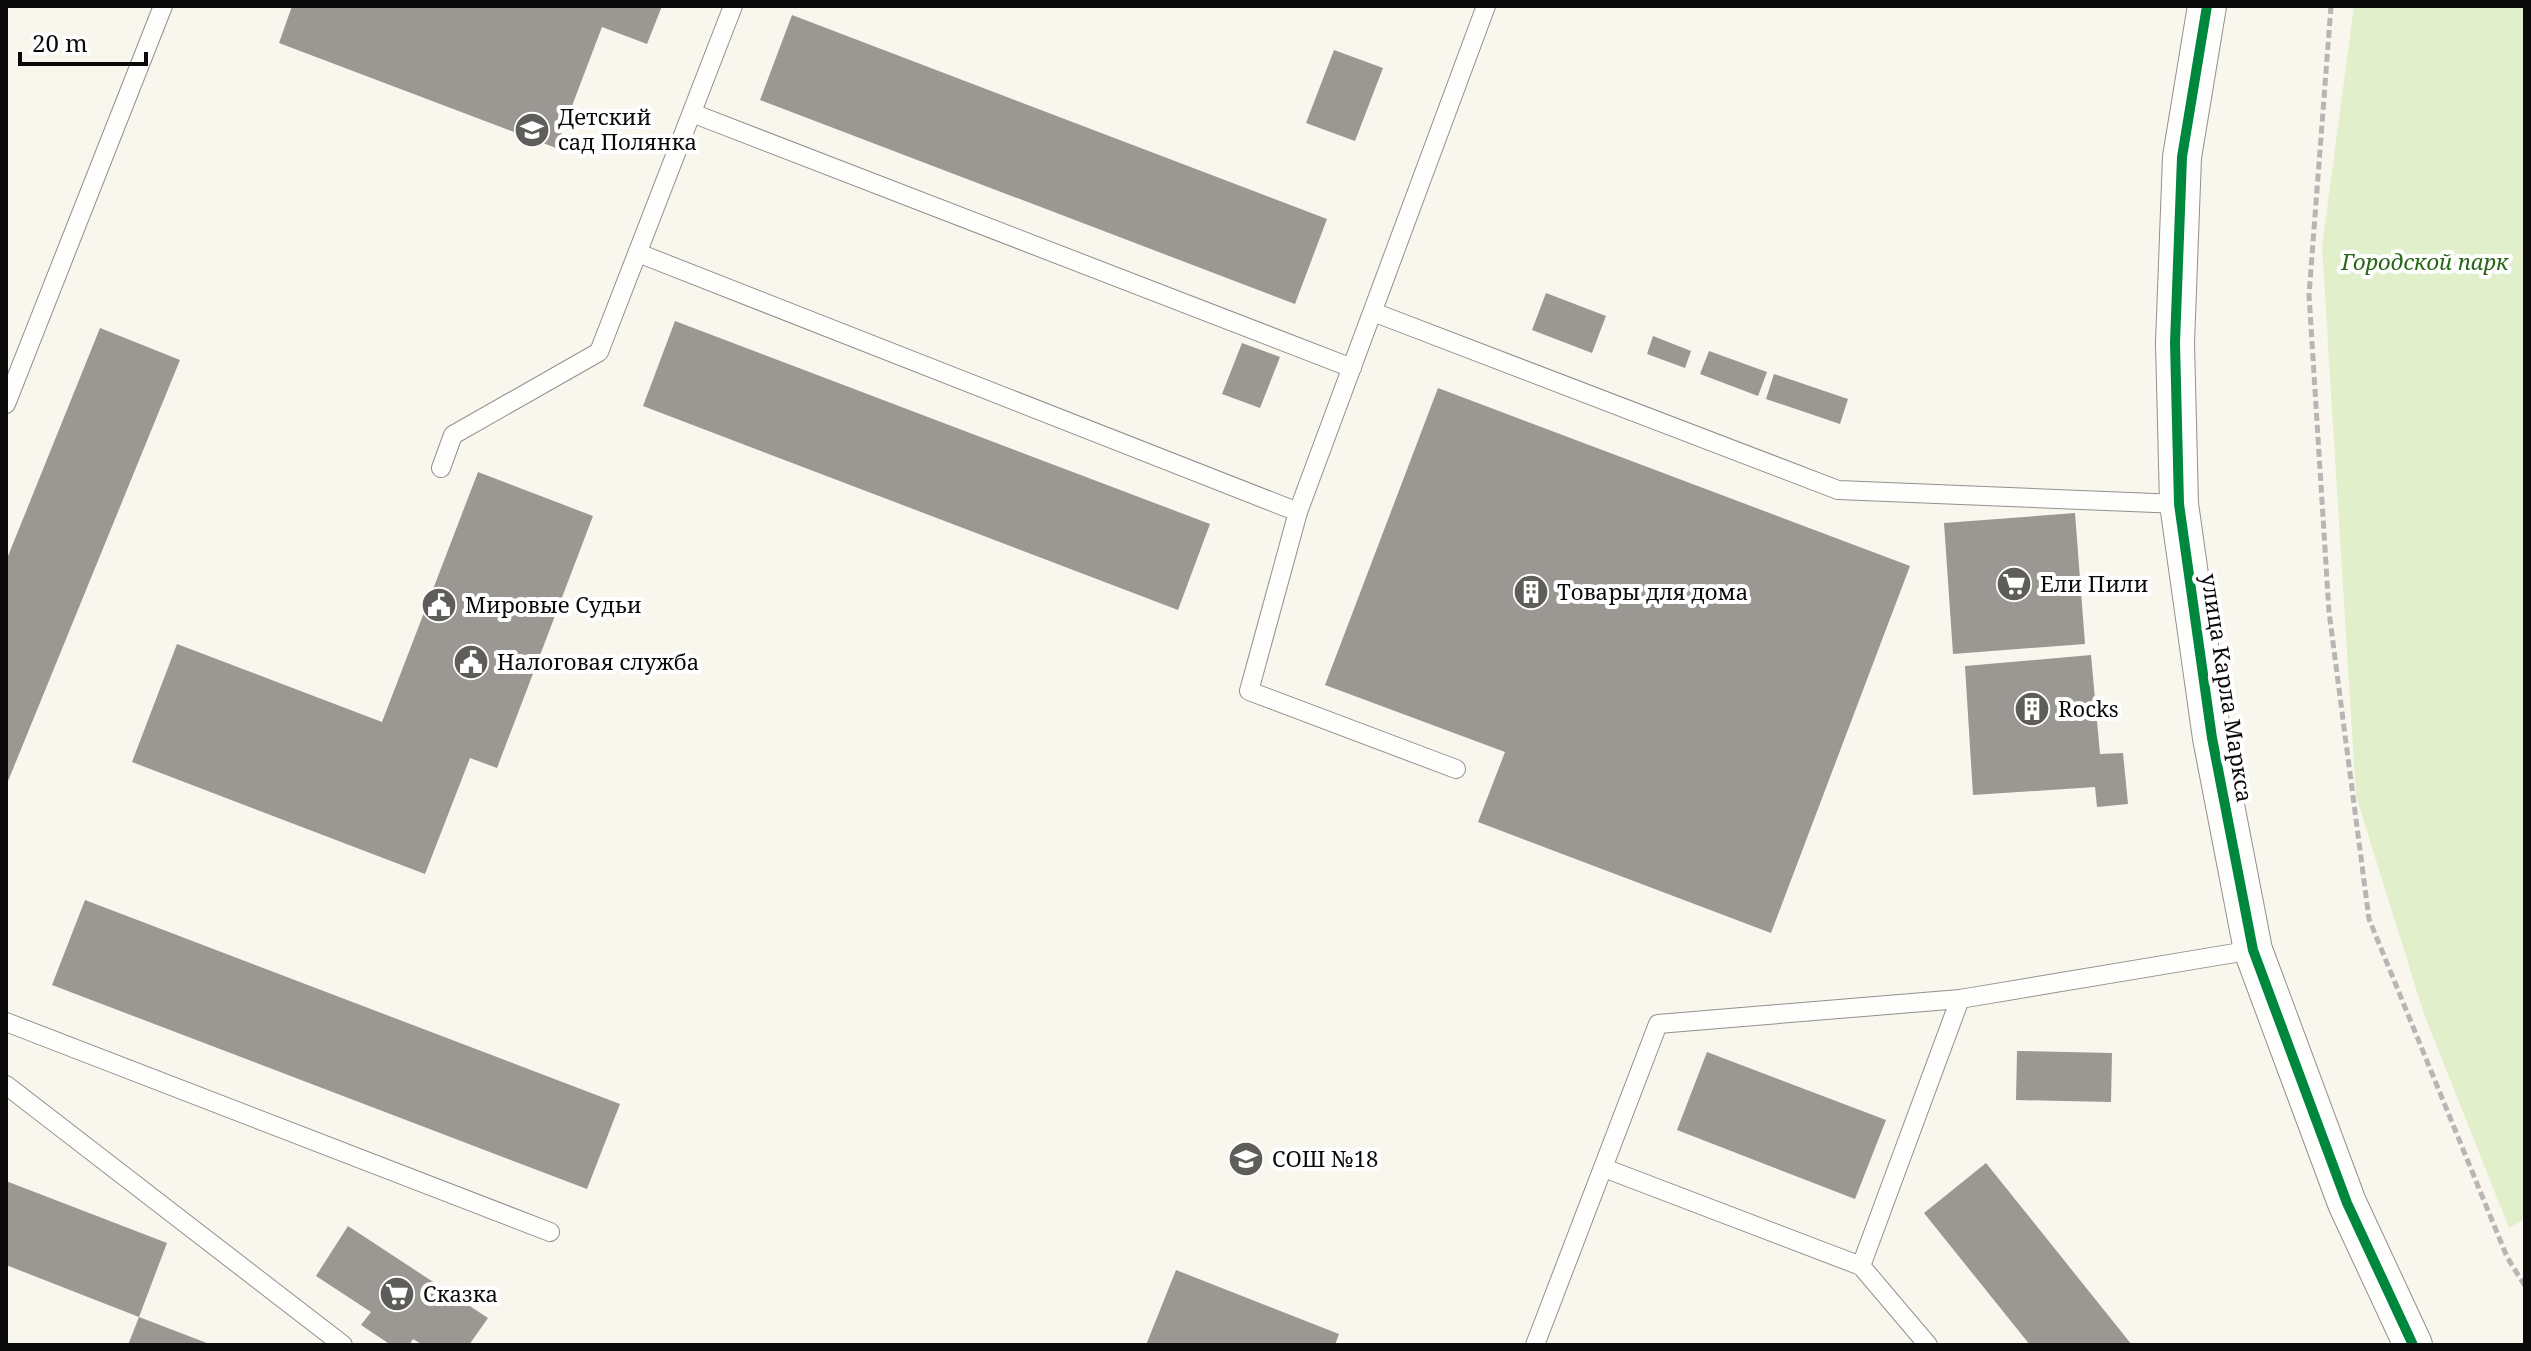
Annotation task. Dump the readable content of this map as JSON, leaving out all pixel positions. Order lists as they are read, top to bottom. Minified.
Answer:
{"streets":{"street":["улица Карла Маркса"]},"parks":["Городской парк"],"places":{"school or university":["Детский сад Полянка","СОШ №18"],"supermarket":["Ели Пили","Сказка"],"building":["Товары для дома","Rocks"],"public building":["Мировые Судьи","Налоговая служба"]},"scale_bar":"20 m"}
